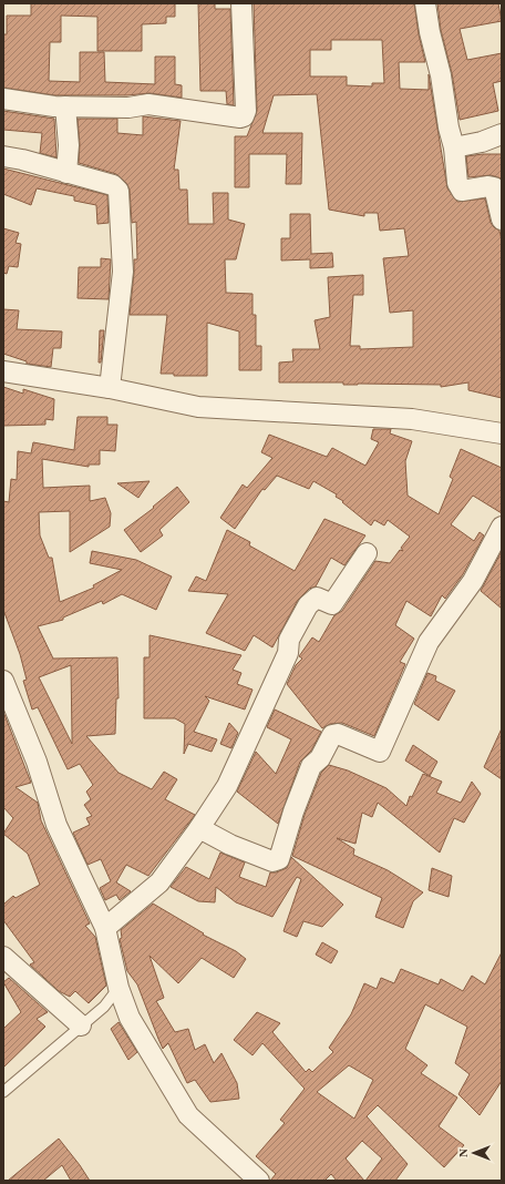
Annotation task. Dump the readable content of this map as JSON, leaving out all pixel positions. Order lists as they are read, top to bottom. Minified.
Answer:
{"north":"left"}
